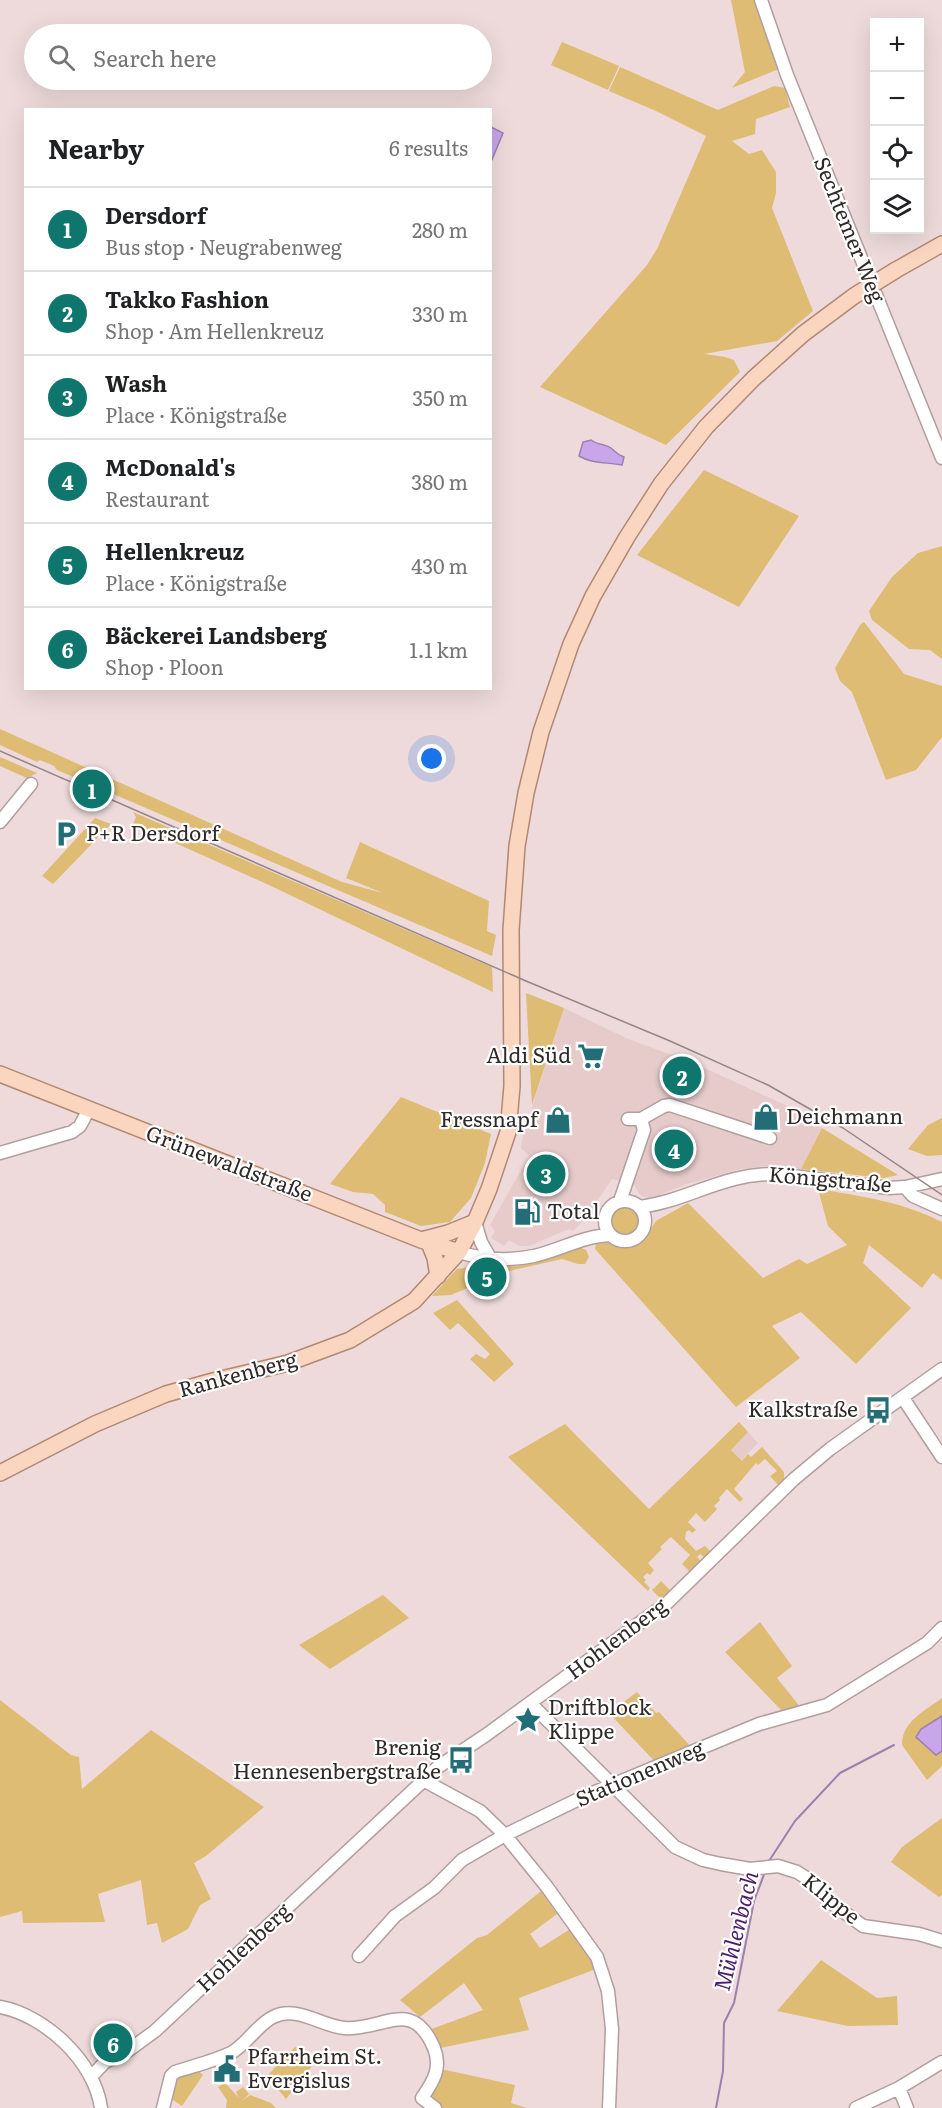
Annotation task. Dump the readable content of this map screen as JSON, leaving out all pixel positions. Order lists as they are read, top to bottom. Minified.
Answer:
{"streets":{"main road":["Grünewaldstraße","Rankenberg"],"street":["Sechtemer Weg","Königstraße","Hohlenberg","Stationenweg","Klippe"]},"crossings":[["Grünewaldstraße","Königstraße"],["Grünewaldstraße","Rankenberg"],["Königstraße","Rankenberg"],["Hohlenberg","Klippe"],["Stationenweg","Klippe"]],"water":["Mühlenbach"],"places":{"parking":["P+R Dersdorf"],"supermarket":["Aldi Süd"],"shop":["Deichmann","Fressnapf"],"fuel station":["Total"],"bus stop":["Kalkstraße","Brenig Hennesenbergstraße"],"place":["Driftblock Klippe"],"public building":["Pfarrheim St. Evergislus"]},"page":{"map_buttons":["+","−"],"search":"Search here","heading":["Nearby","6 results"],"list":[{"mark":"1","name":"Dersdorf","note":"Bus stop · Neugrabenweg","value":"280 m"},{"mark":"2","name":"Takko Fashion","note":"Shop · Am Hellenkreuz","value":"330 m"},{"mark":"3","name":"Wash","note":"Place · Königstraße","value":"350 m"},{"mark":"4","name":"McDonald's","note":"Restaurant","value":"380 m"},{"mark":"5","name":"Hellenkreuz","note":"Place · Königstraße","value":"430 m"},{"mark":"6","name":"Bäckerei Landsberg","note":"Shop · Ploon","value":"1.1 km"}],"pins":["1","2","4","3","5","6"]}}
